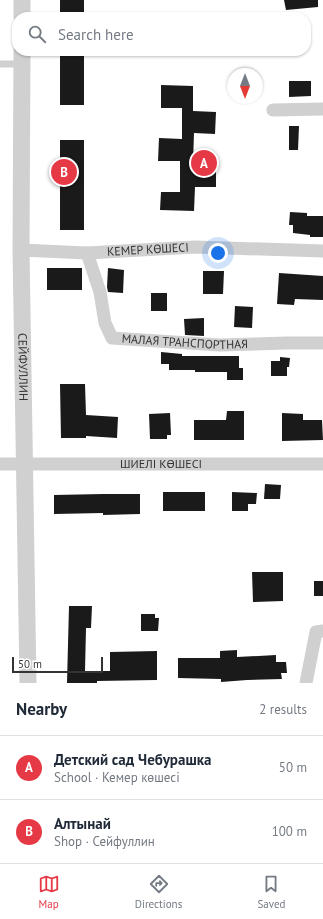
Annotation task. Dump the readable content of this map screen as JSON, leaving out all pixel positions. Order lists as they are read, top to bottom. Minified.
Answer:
{"streets":{"street":["КЕМЕР КӨШЕСІ","МАЛАЯ ТРАНСПОРТНАЯ","СЕЙФУЛЛИН","ШИЕЛІ КӨШЕСІ"]},"crossings":[["КЕМЕР КӨШЕСІ","МАЛАЯ ТРАНСПОРТНАЯ"],["КЕМЕР КӨШЕСІ","СЕЙФУЛЛИН"],["СЕЙФУЛЛИН","ШИЕЛІ КӨШЕСІ"]],"scale_bar":"50 m","north":"bottom","page":{"search":"Search here","pins":["A","B"],"scale":"50 m","heading":["Nearby","2 results"],"list":[{"mark":"A","name":"Детский сад Чебурашка","note":"School · Кемер көшесі","value":"50 m"},{"mark":"B","name":"Алтынай","note":"Shop · Сейфуллин","value":"100 m"}],"nav":["Map","Directions","Saved"]}}
